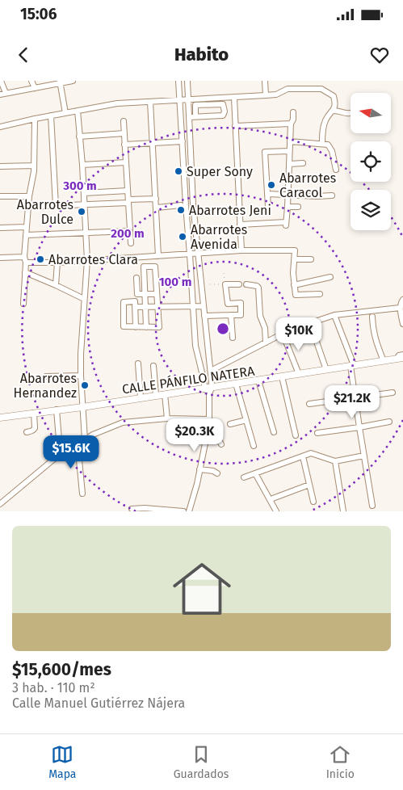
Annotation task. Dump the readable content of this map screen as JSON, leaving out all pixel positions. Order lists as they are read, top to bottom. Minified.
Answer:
{"streets":{"main road":["CALLE PÁNFILO NATERA"]},"places":["Super Sony","Abarrotes Caracol","Abarrotes Jeni","Abarrotes Dulce","Abarrotes Avenida","Abarrotes Clara","Abarrotes Hernandez"],"north":"left","page":{"status":"15:06","header":"Habito","price":["$10K","$21.2K","$20.3K","$15.6K"],"list":[{"name":"$15,600/mes","note":"3 hab. · 110 m² · Calle Manuel Gutiérrez Nájera"}],"tabs":["Mapa","Guardados","Inicio"]},"rings":["300 m","200 m","100 m"]}
